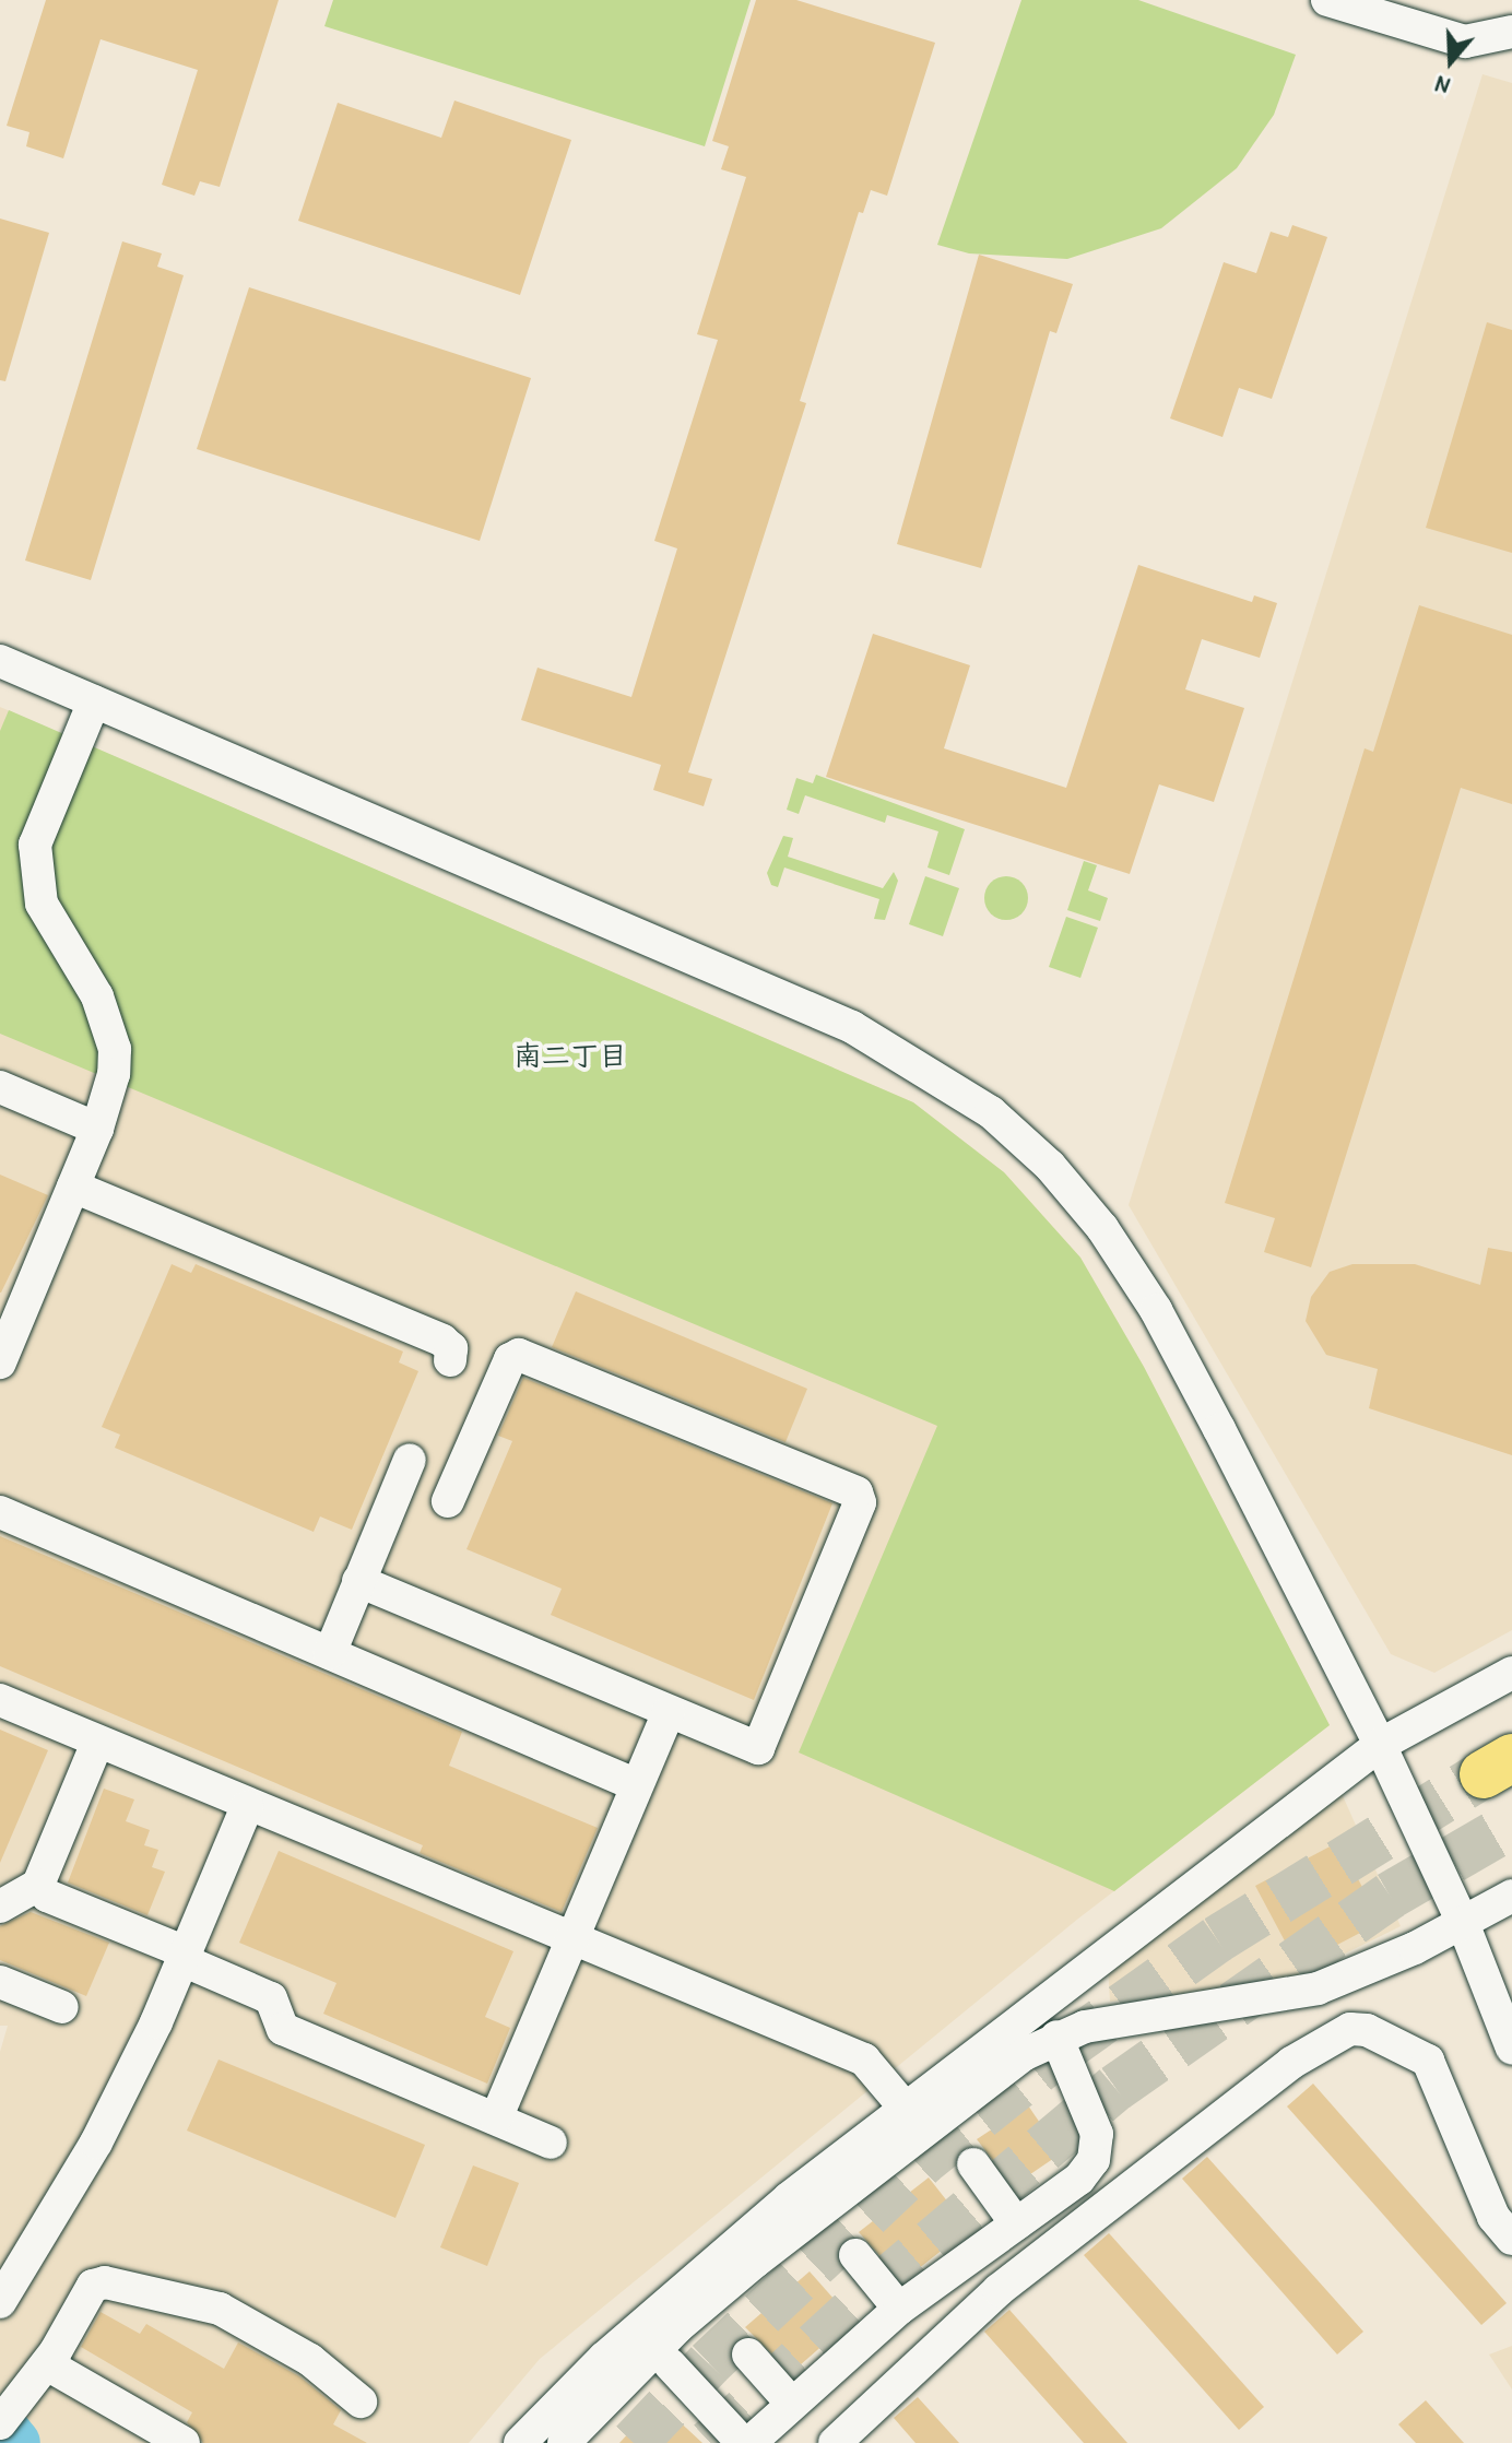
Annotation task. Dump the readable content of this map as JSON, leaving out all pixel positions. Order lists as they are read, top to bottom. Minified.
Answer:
{"districts":["南二丁目"],"north":"bottom"}
